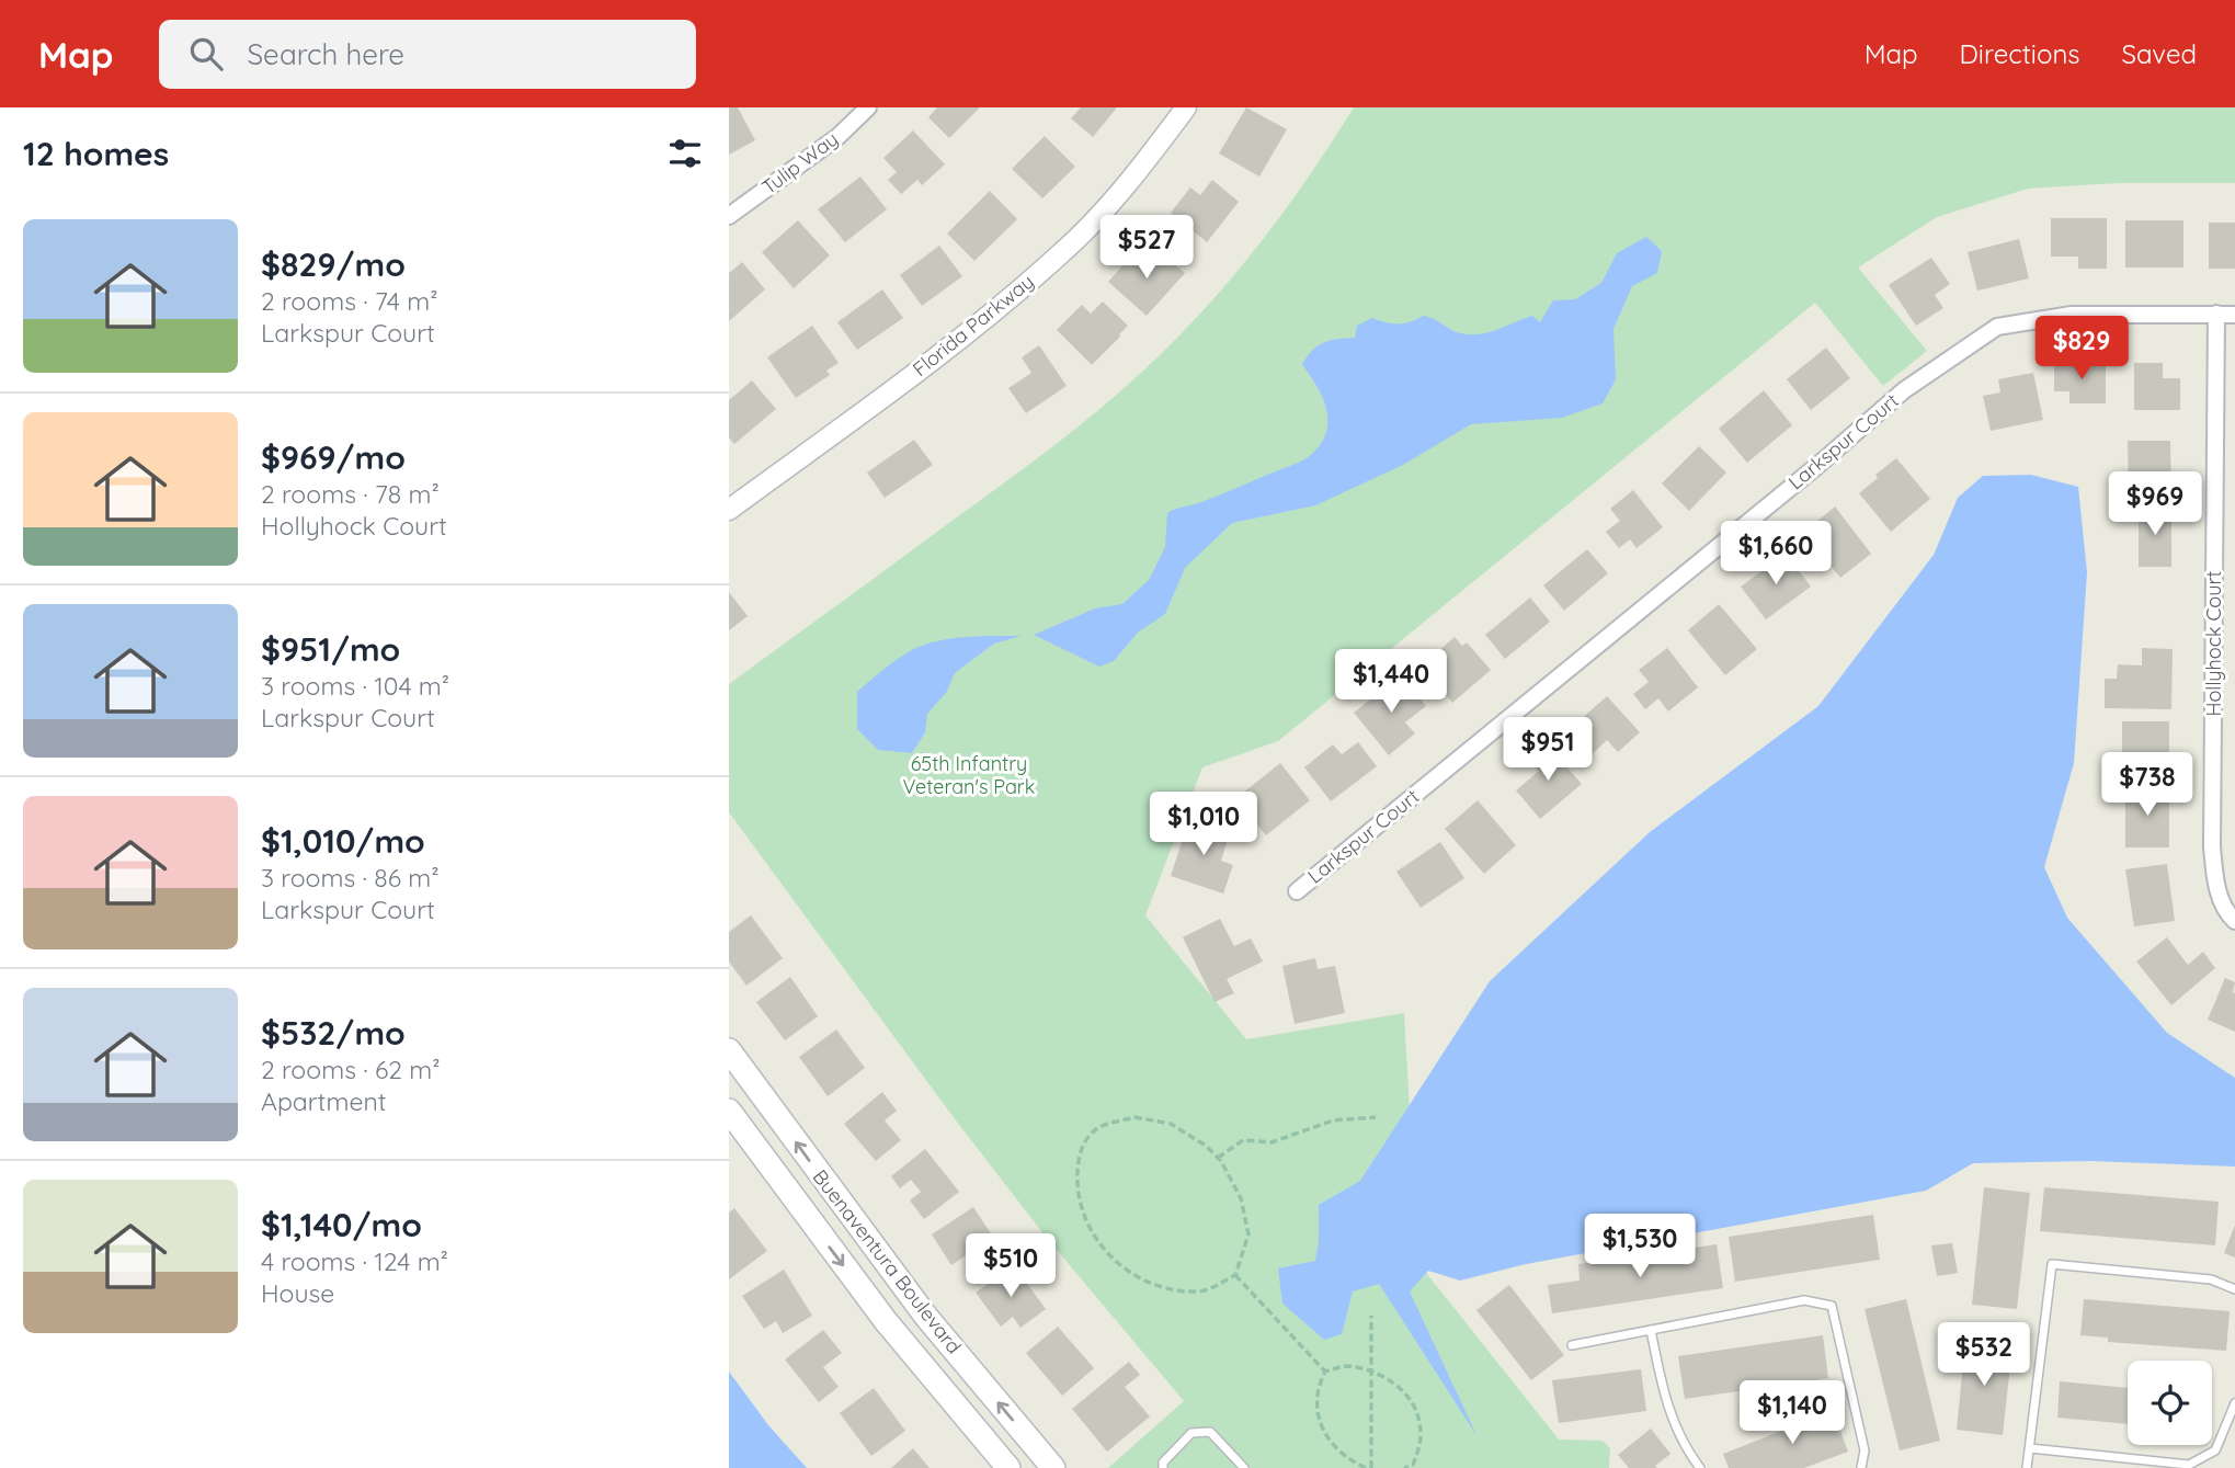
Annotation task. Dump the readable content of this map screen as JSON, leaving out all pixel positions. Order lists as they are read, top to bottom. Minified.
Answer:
{"streets":{"main road":["Buenaventura Boulevard"],"street":["Tulip Way","Florida Parkway","Larkspur Court","Hollyhock Court"]},"crossings":[["Larkspur Court","Hollyhock Court"]],"parks":["65th Infantry Veteran's Park"],"page":{"header":"Map","search":"Search here","nav":["Map","Directions","Saved"],"heading":"12 homes","list":[{"name":"$829/mo","note":"2 rooms · 74 m² · Larkspur Court"},{"name":"$969/mo","note":"2 rooms · 78 m² · Hollyhock Court"},{"name":"$951/mo","note":"3 rooms · 104 m² · Larkspur Court"},{"name":"$1,010/mo","note":"3 rooms · 86 m² · Larkspur Court"},{"name":"$532/mo","note":"2 rooms · 62 m² · Apartment"},{"name":"$1,140/mo","note":"4 rooms · 124 m² · House"}],"price":["$527","$829","$969","$1,660","$1,440","$951","$738","$1,010","$1,530","$510","$532","$1,140"]}}
